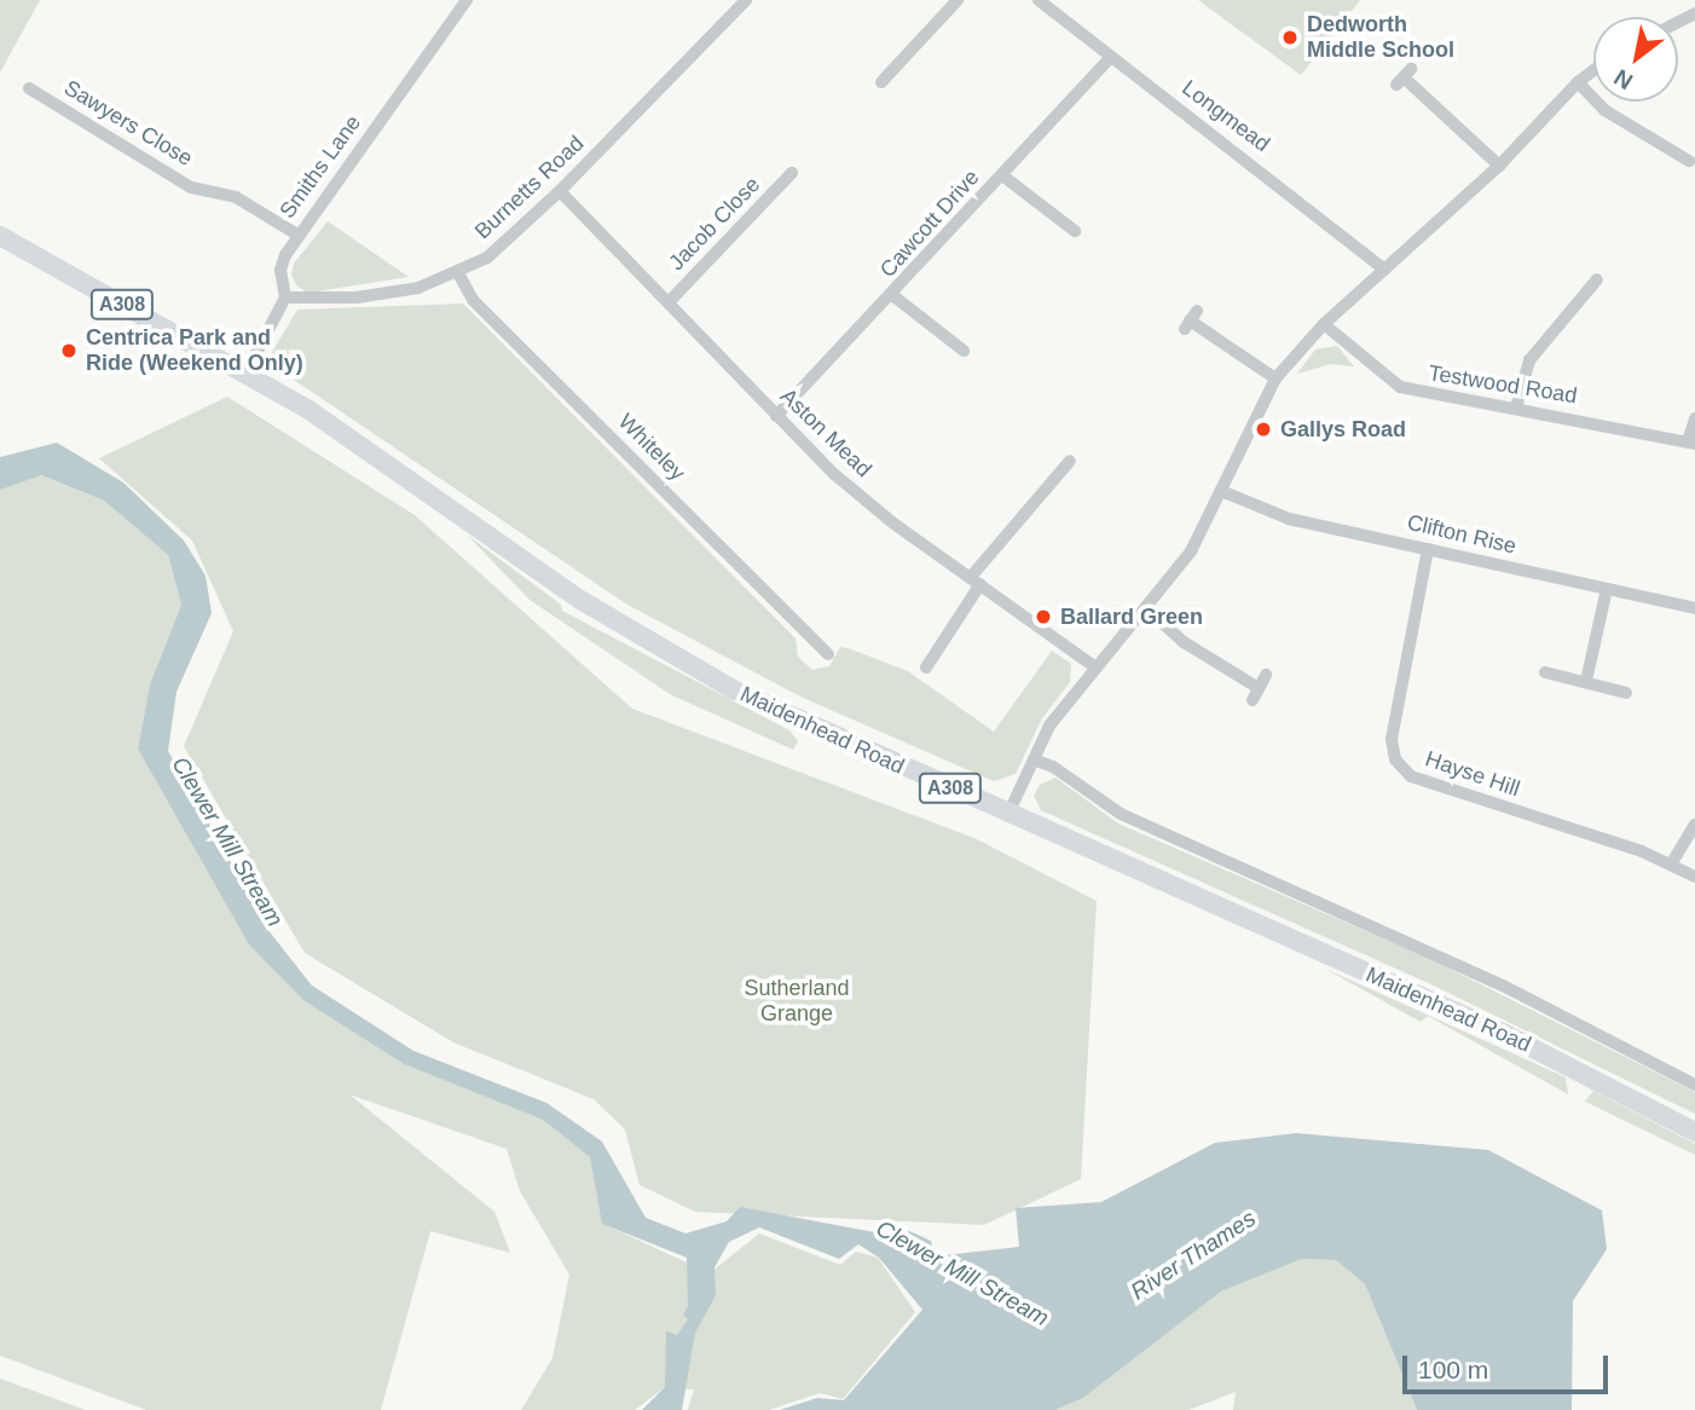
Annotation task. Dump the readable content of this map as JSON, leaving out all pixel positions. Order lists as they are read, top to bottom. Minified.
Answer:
{"streets":{"main road":["A308","Maidenhead Road"],"street":["Longmead","Sawyers Close","Smiths Lane","Burnetts Road","Jacob Close","Cawcott Drive","Testwood Road","Aston Mead","Whiteley","Clifton Rise","Hayse Hill"]},"crossings":[["Longmead","Cawcott Drive"],["Sawyers Close","Smiths Lane"],["Smiths Lane","Burnetts Road"],["Smiths Lane","Maidenhead Road"],["Burnetts Road","Aston Mead"],["Burnetts Road","Whiteley"],["Jacob Close","Aston Mead"],["Cawcott Drive","Aston Mead"],["Clifton Rise","Hayse Hill"]],"water":["Clewer Mill Stream","River Thames"],"parks":["Sutherland Grange"],"places":["Dedworth Middle School","Centrica Park and Ride (Weekend Only)","Gallys Road","Ballard Green"],"scale_bar":"100 m","north":"bottom left"}
